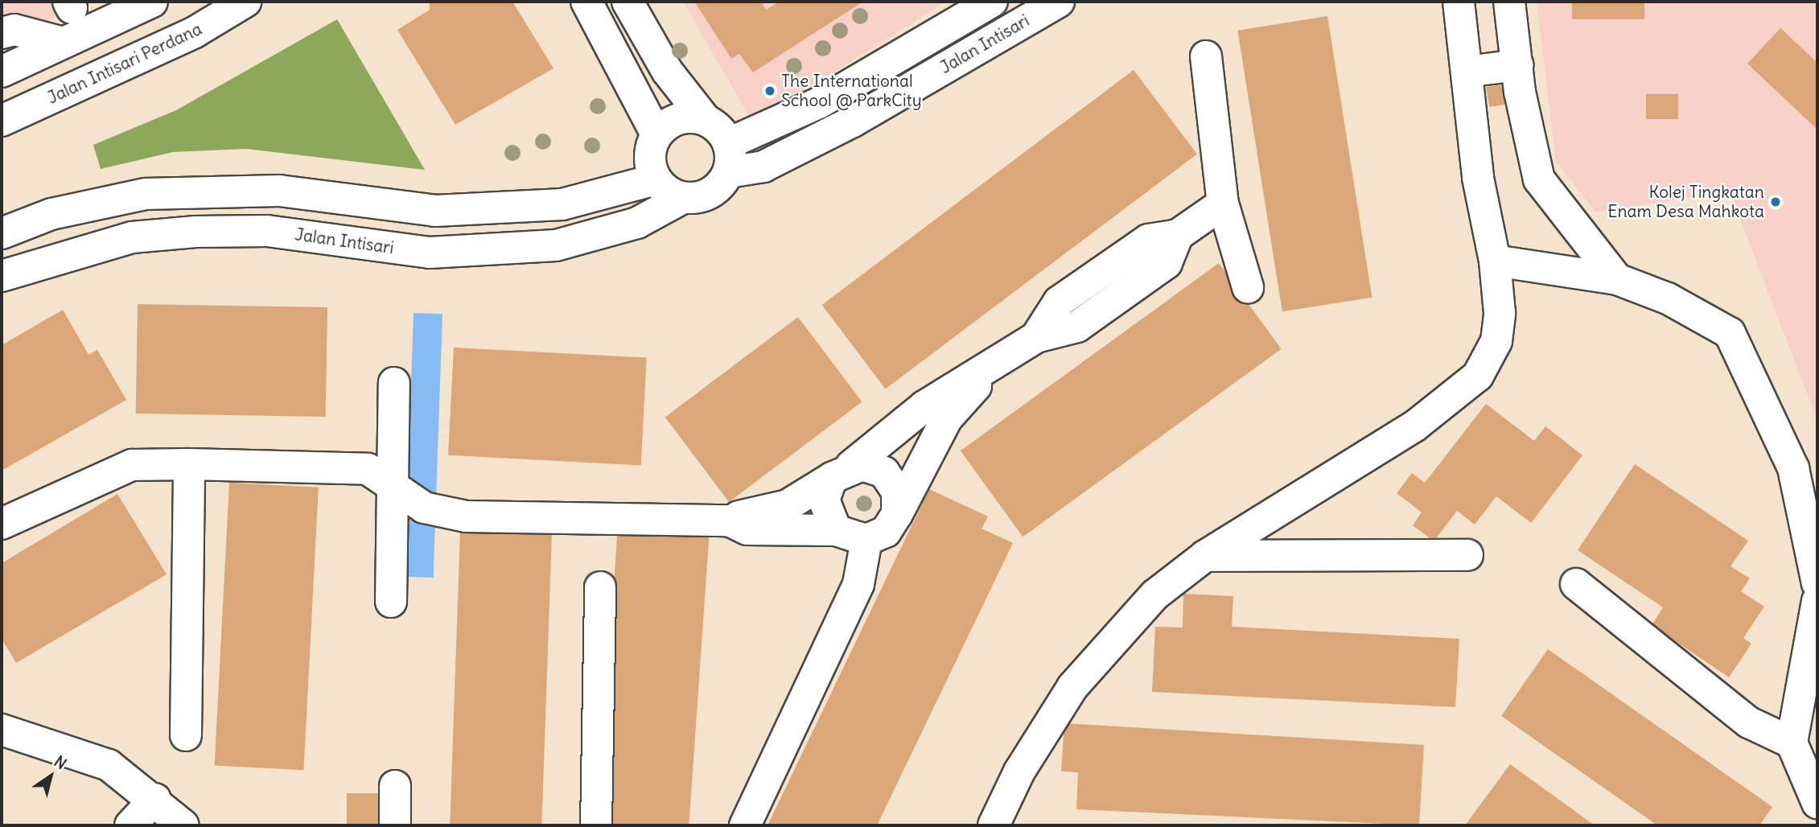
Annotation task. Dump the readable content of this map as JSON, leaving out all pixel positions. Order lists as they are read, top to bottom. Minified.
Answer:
{"streets":{"street":["Jalan Intisari","Jalan Intisari Perdana"]},"places":["The International School @ ParkCity","Kolej Tingkatan Enam Desa Mahkota"],"north":"top right"}
